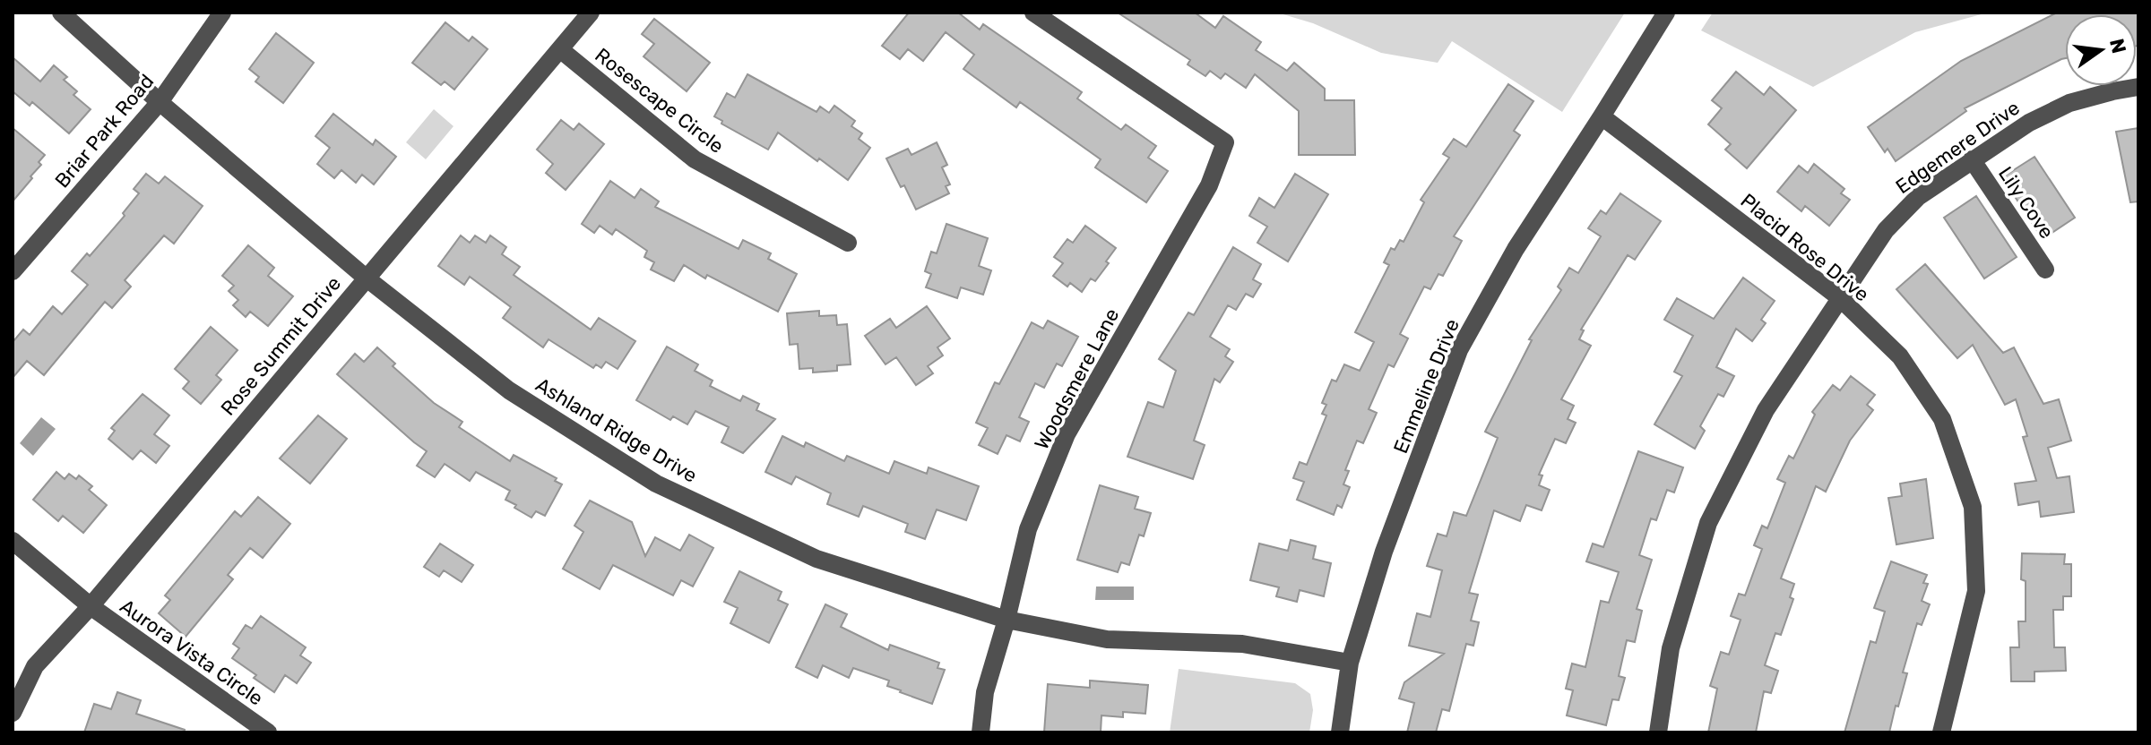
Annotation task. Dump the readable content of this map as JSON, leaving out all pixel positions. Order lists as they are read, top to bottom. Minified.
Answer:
{"streets":{"street":["Rosescape Circle","Briar Park Road","Edgemere Drive","Lily Cove","Placid Rose Drive","Rose Summit Drive","Woodsmere Lane","Emmeline Drive","Ashland Ridge Drive","Aurora Vista Circle"]},"crossings":[["Rosescape Circle","Rose Summit Drive"],["Briar Park Road","Ashland Ridge Drive"],["Edgemere Drive","Lily Cove"],["Edgemere Drive","Placid Rose Drive"],["Placid Rose Drive","Emmeline Drive"],["Rose Summit Drive","Ashland Ridge Drive"],["Rose Summit Drive","Aurora Vista Circle"],["Woodsmere Lane","Ashland Ridge Drive"],["Emmeline Drive","Ashland Ridge Drive"]],"north":"right"}
